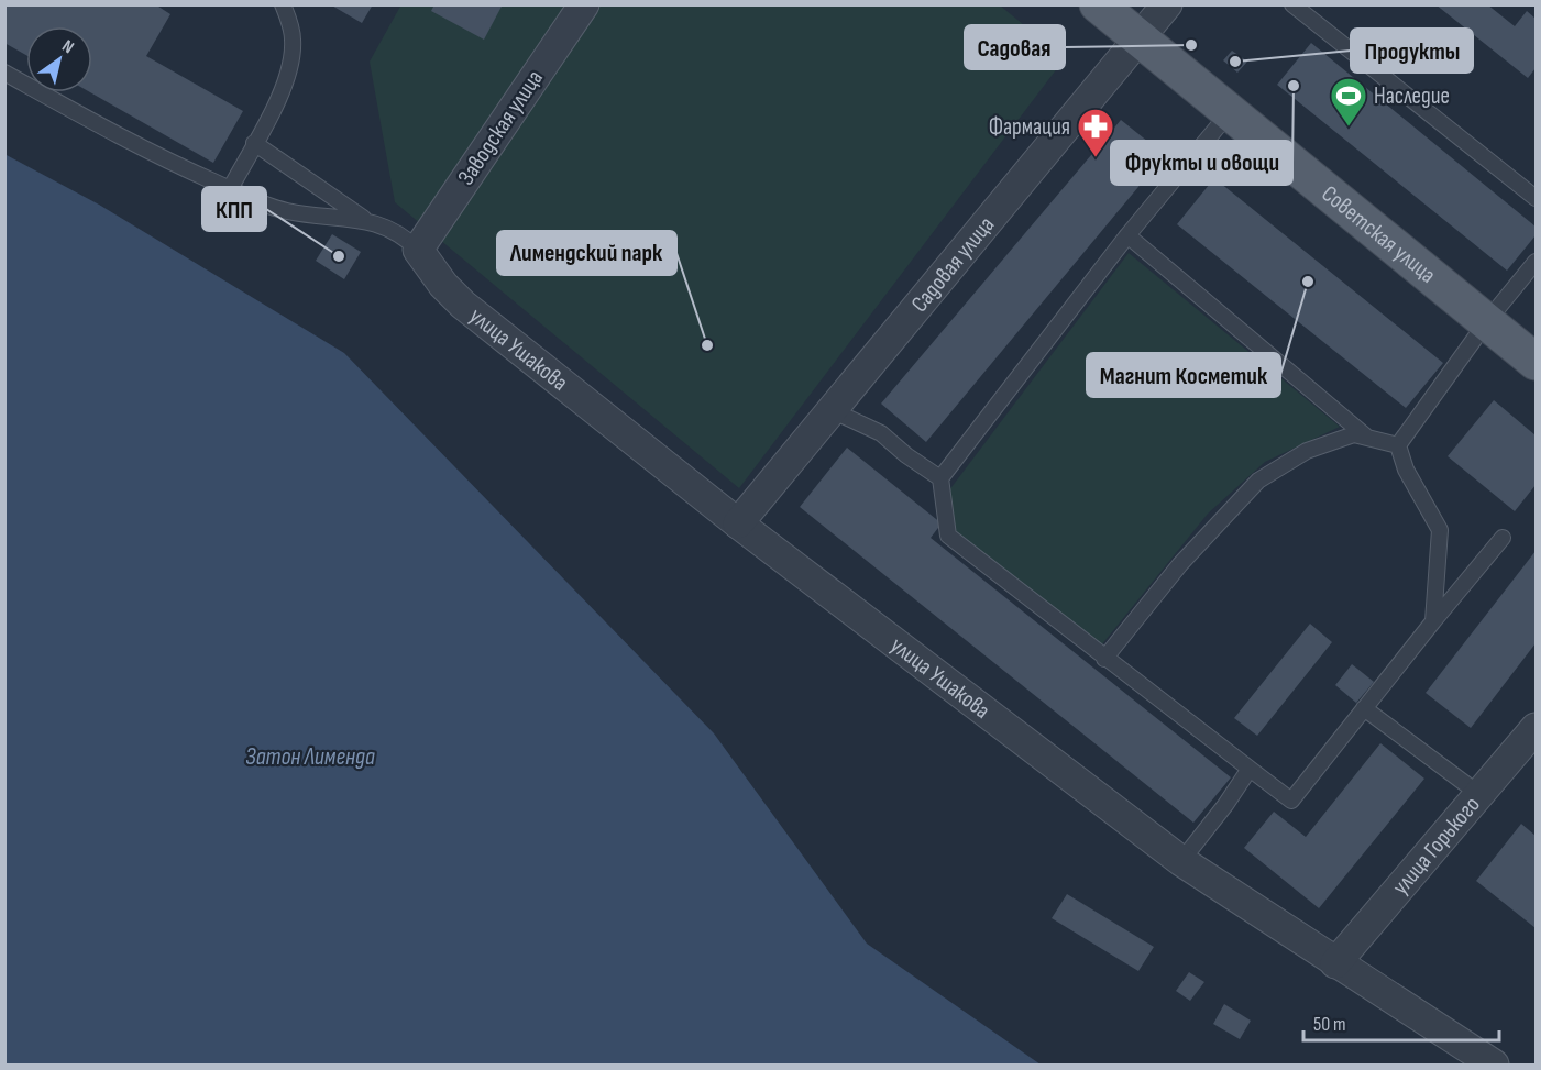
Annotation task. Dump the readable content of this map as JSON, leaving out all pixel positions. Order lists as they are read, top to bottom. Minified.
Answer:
{"streets":{"main road":["Советская улица"],"street":["Заводская улица","Садовая улица","улица Ушакова","улица Горького"]},"crossings":[["Заводская улица","улица Ушакова"],["Советская улица","Садовая улица"],["Садовая улица","улица Ушакова"],["улица Ушакова","улица Горького"]],"water":["Затон Лименда"],"places":{"other":["Садовая","Продукты","Фрукты и овощи","КПП","Магнит Косметик","Лимендский парк"],"sports":["Наследие"],"pharmacy":["Фармация"]},"scale_bar":"50 m","north":"top right"}
